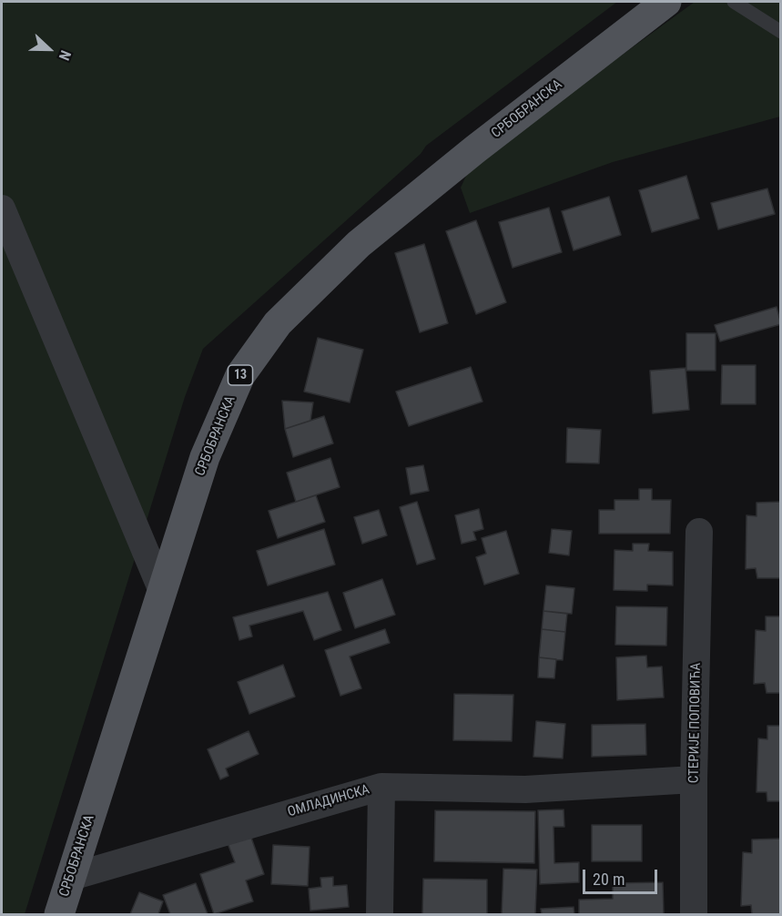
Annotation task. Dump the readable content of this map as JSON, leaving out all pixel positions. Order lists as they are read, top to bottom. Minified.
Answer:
{"streets":{"main road":["СРБОБРАНСКА","13"],"street":["СТЕРИЈЕ ПОПОВИЋА","ОМЛАДИНСКА"]},"crossings":[["СРБОБРАНСКА","ОМЛАДИНСКА"],["СТЕРИЈЕ ПОПОВИЋА","ОМЛАДИНСКА"]],"scale_bar":"20 m","north":"right"}
